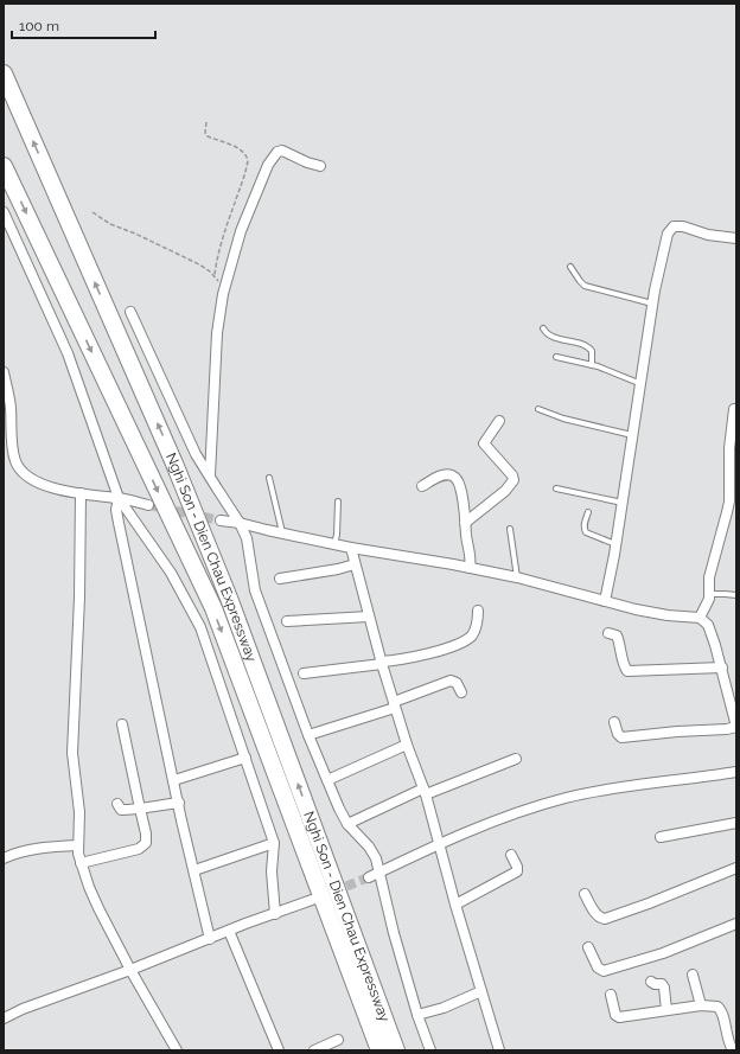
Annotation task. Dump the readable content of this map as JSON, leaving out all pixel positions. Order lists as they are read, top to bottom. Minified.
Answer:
{"streets":{"highway":["Nghi Son - Dien Chau Expressway"]},"scale_bar":"100 m"}
